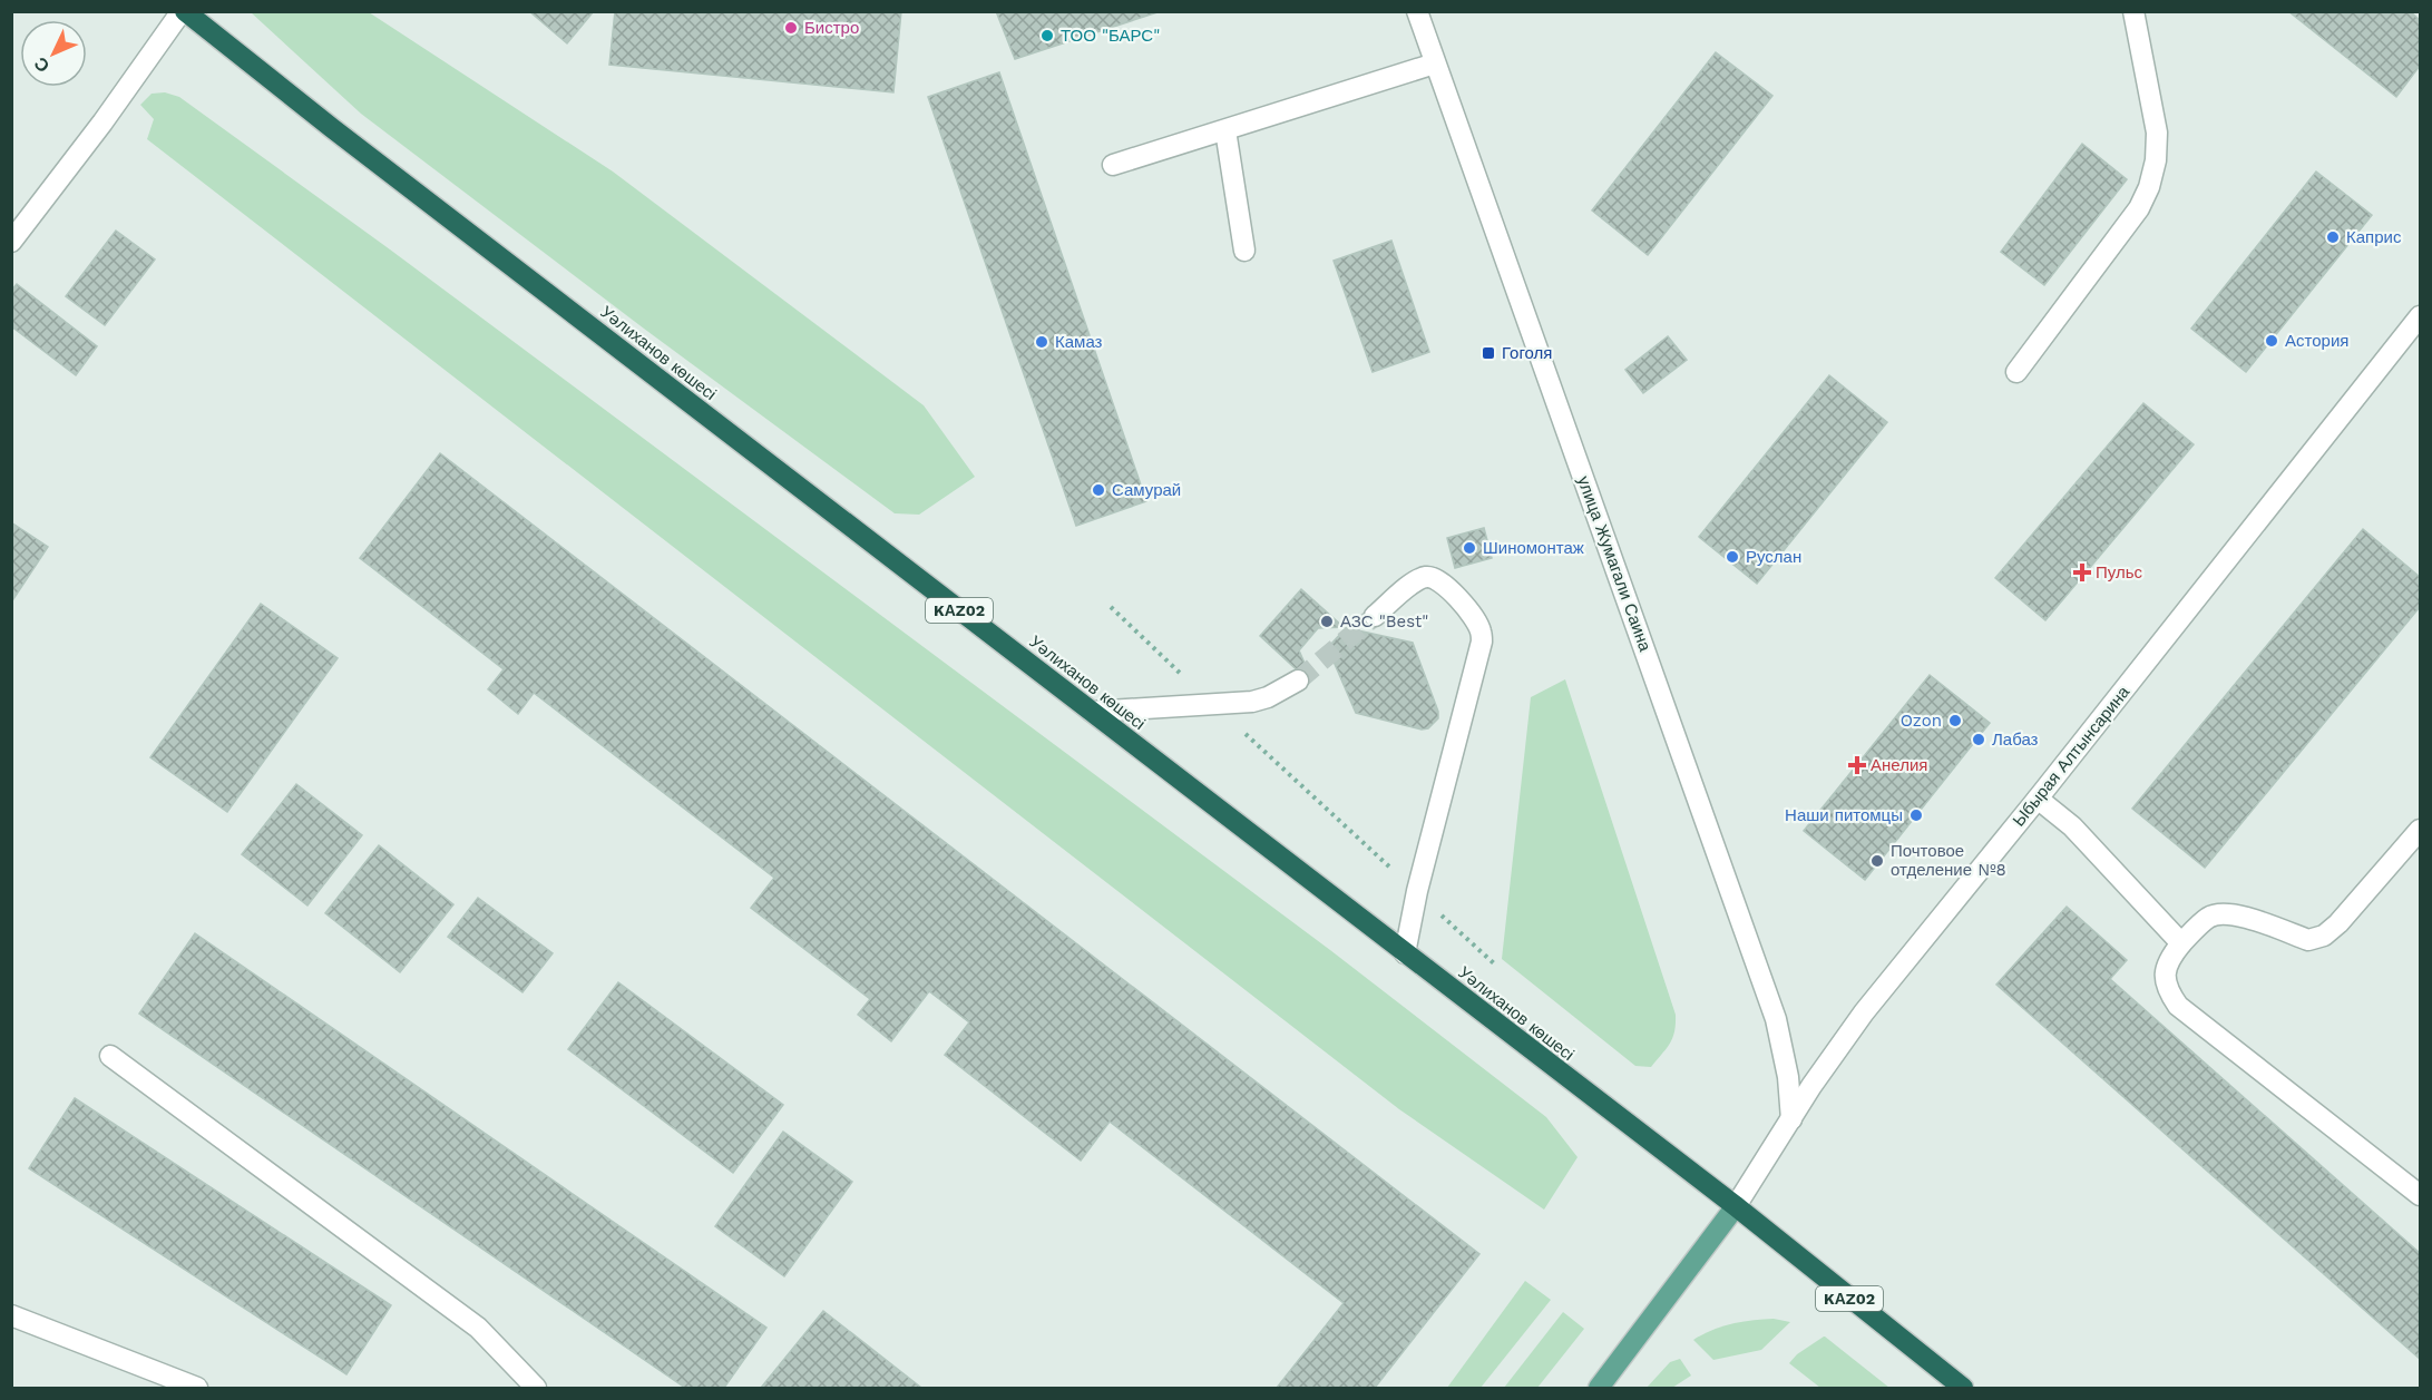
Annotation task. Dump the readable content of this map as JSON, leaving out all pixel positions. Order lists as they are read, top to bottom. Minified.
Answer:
{"streets":{"highway":["Уәлиханов көшесі","KАZ02"],"street":["улица Жумагали Саина","Ыбырая Алтынсарина"]},"crossings":[["Уәлиханов көшесі","Ыбырая Алтынсарина"],["улица Жумагали Саина","Ыбырая Алтынсарина"]],"places":{"other":["Бистро","ТОО \"БАРС\"","Каприс","Астория","Камаз","Самурай","Шиномонтаж","Руслан","АЗС \"Best\"","Ozon","Лабаз","Наши питомцы","Почтовое отделение №8"],"transit":["Гоголя"],"health":["Пульс","Анелия"]},"north":"bottom left"}
